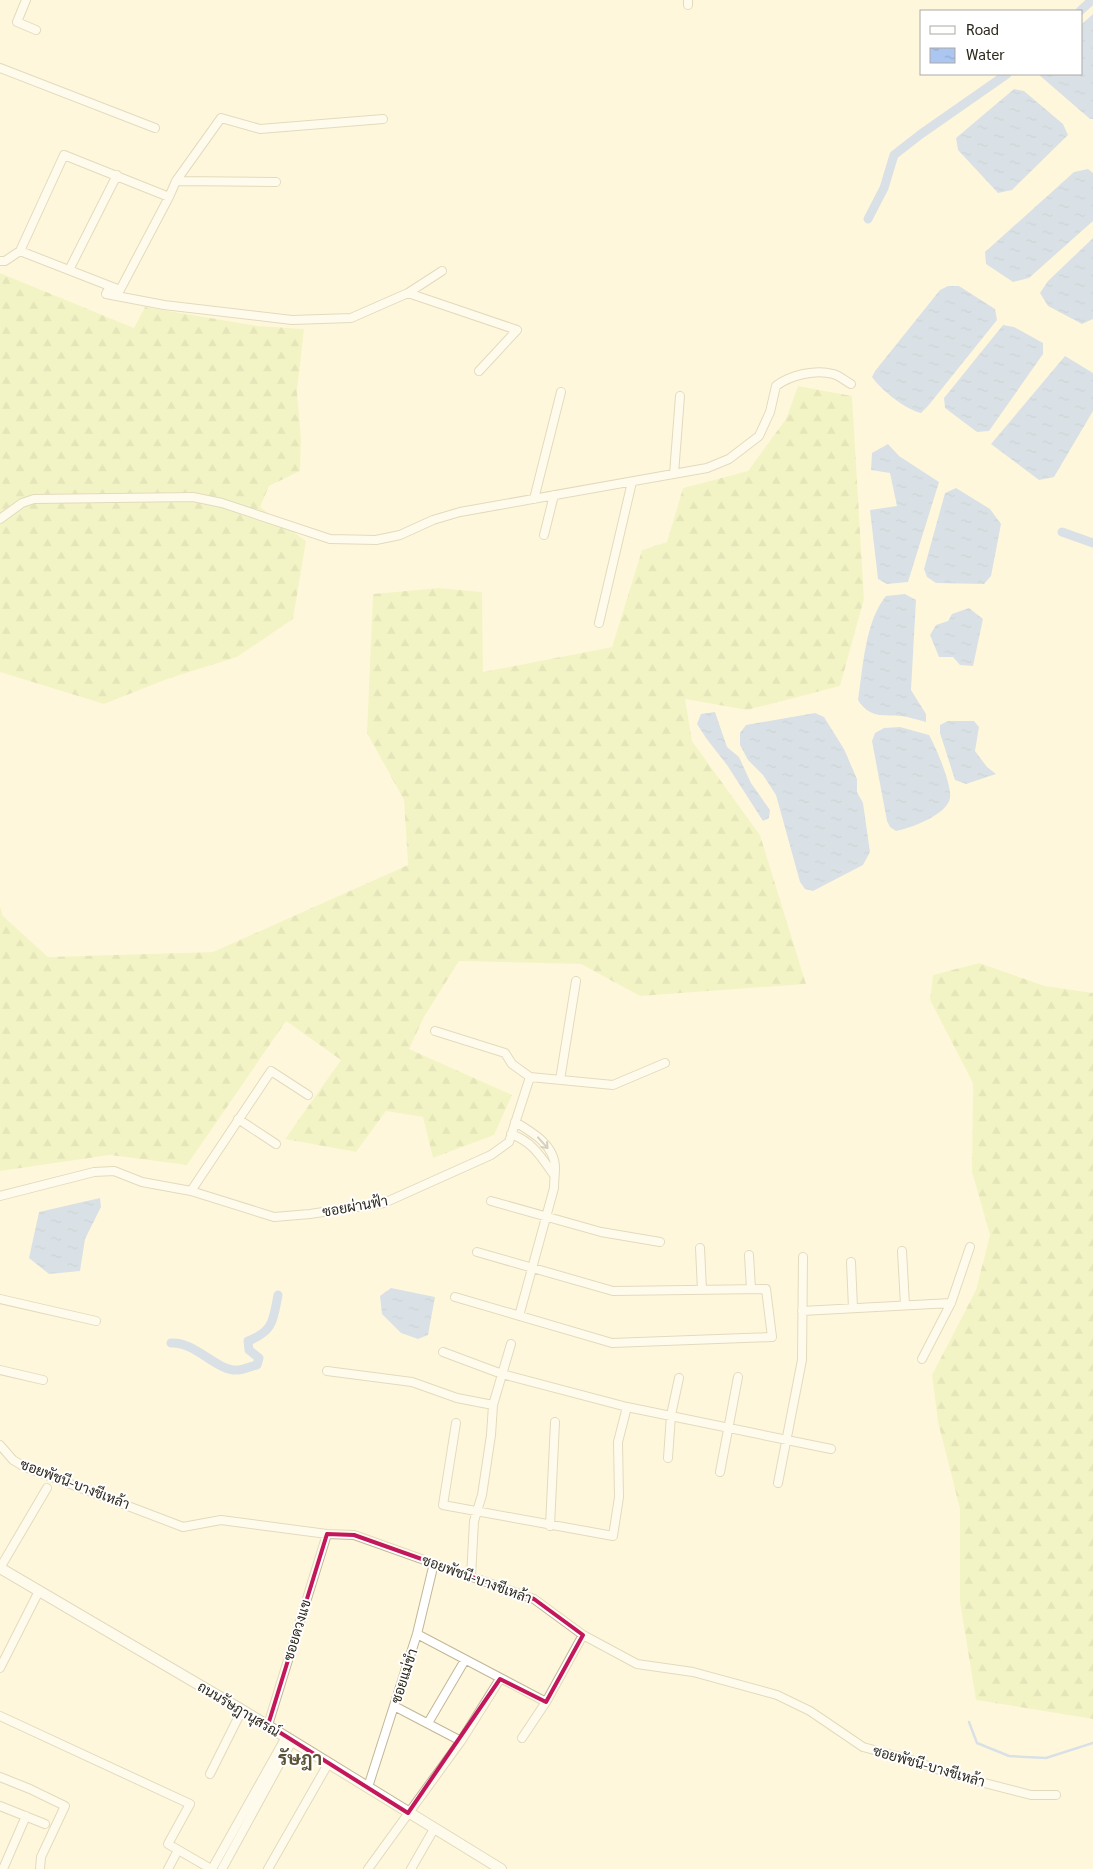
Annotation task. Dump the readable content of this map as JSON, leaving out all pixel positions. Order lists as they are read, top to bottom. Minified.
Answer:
{"streets":{"street":["ซอยผ่านฟ้า","ซอยพัชนี-บางชีเหล้า","ซอยดวงแข","ซอยแม่ขำ","ถนนรัษฎานุสรณ์"]},"crossings":[["ซอยพัชนี-บางชีเหล้า","ซอยดวงแข"],["ซอยพัชนี-บางชีเหล้า","ซอยแม่ขำ"],["ซอยดวงแข","ถนนรัษฎานุสรณ์"],["ซอยแม่ขำ","ถนนรัษฎานุสรณ์"]],"districts":["รัษฎา"],"legend":["Road","Water"]}
